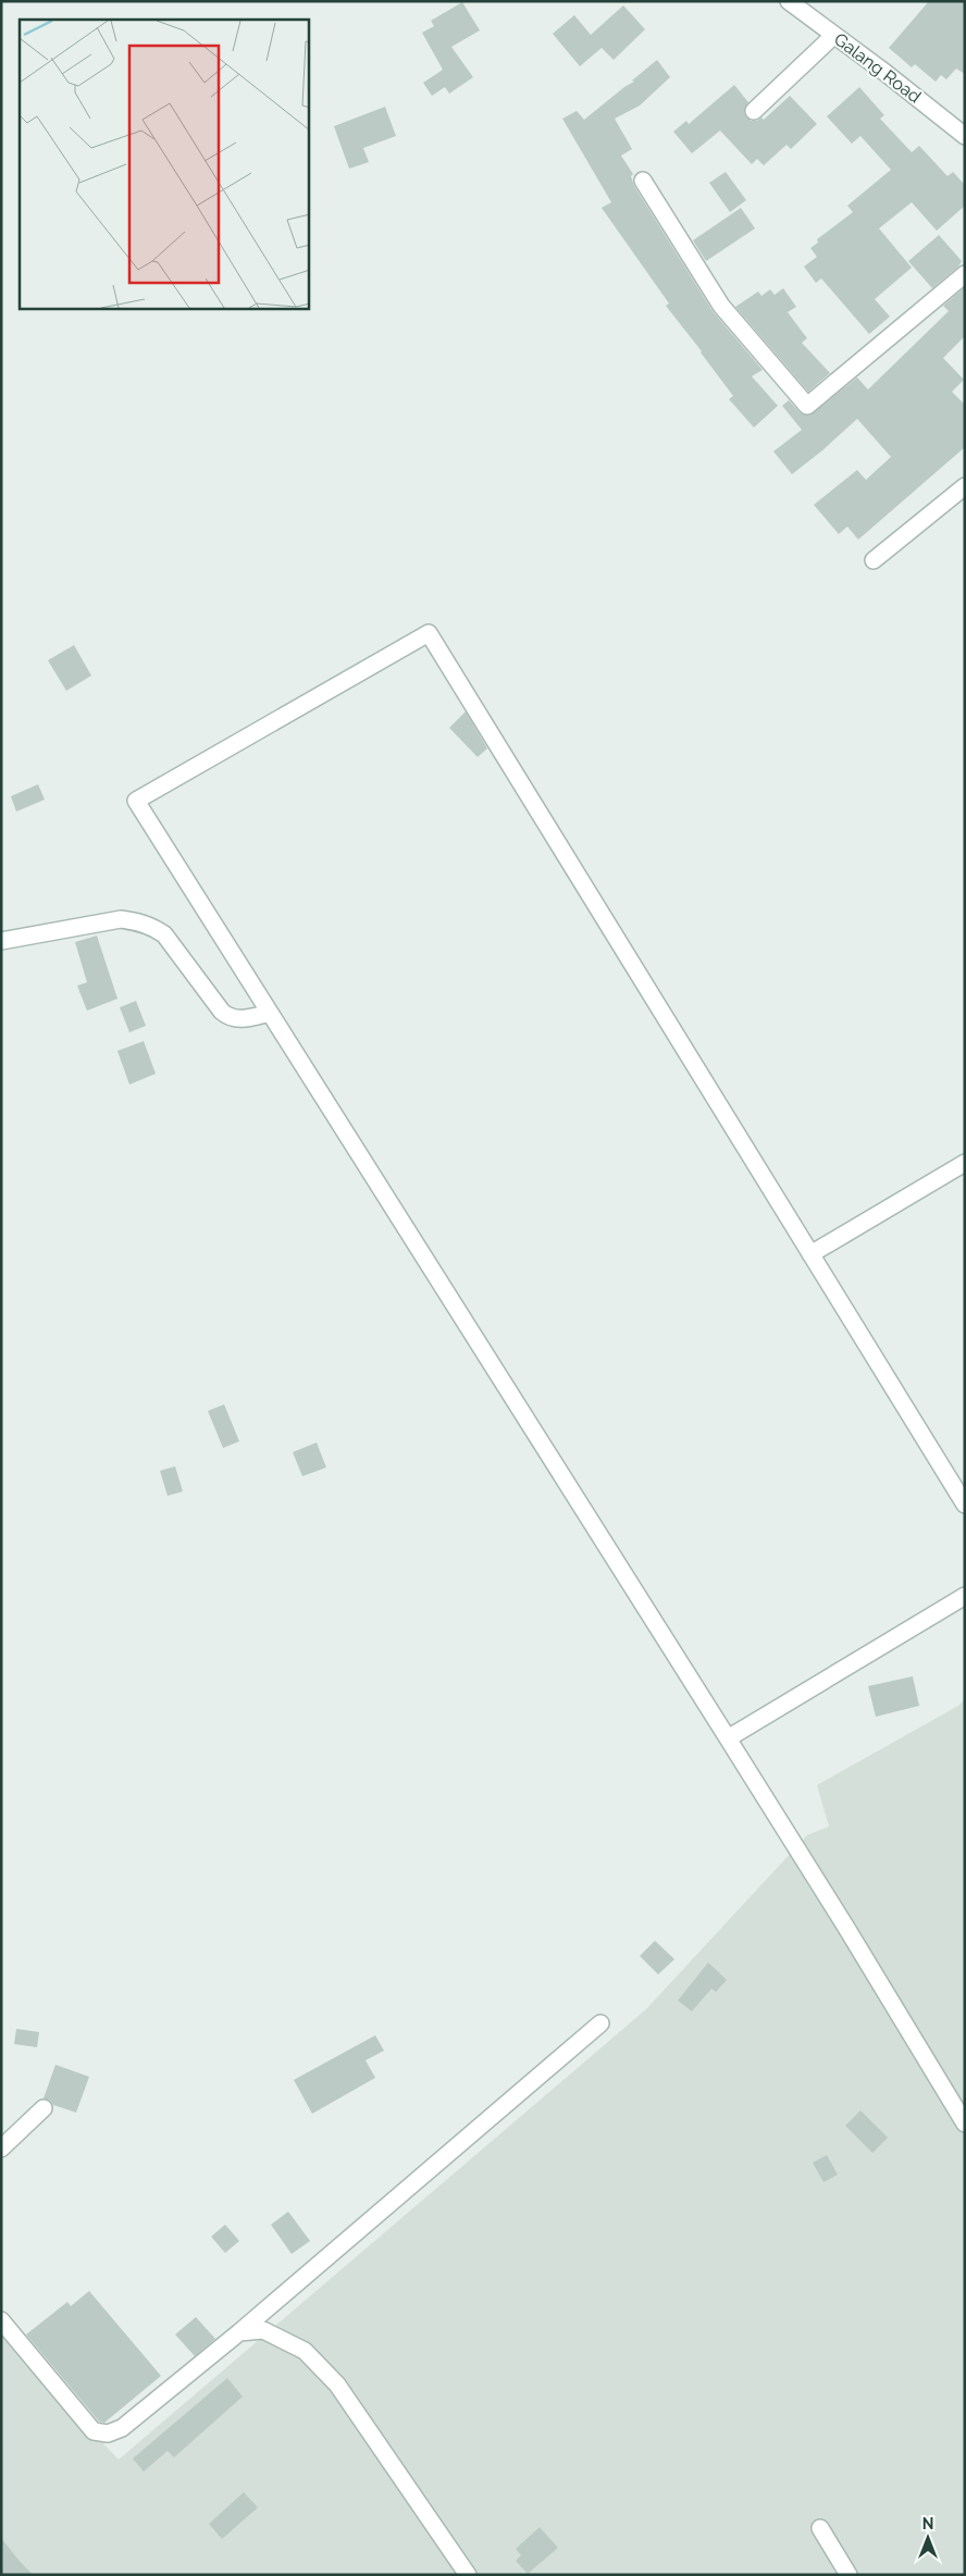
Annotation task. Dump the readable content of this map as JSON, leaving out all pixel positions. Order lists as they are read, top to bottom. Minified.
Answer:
{"streets":{"street":["Galang Road"]},"north":"top"}
